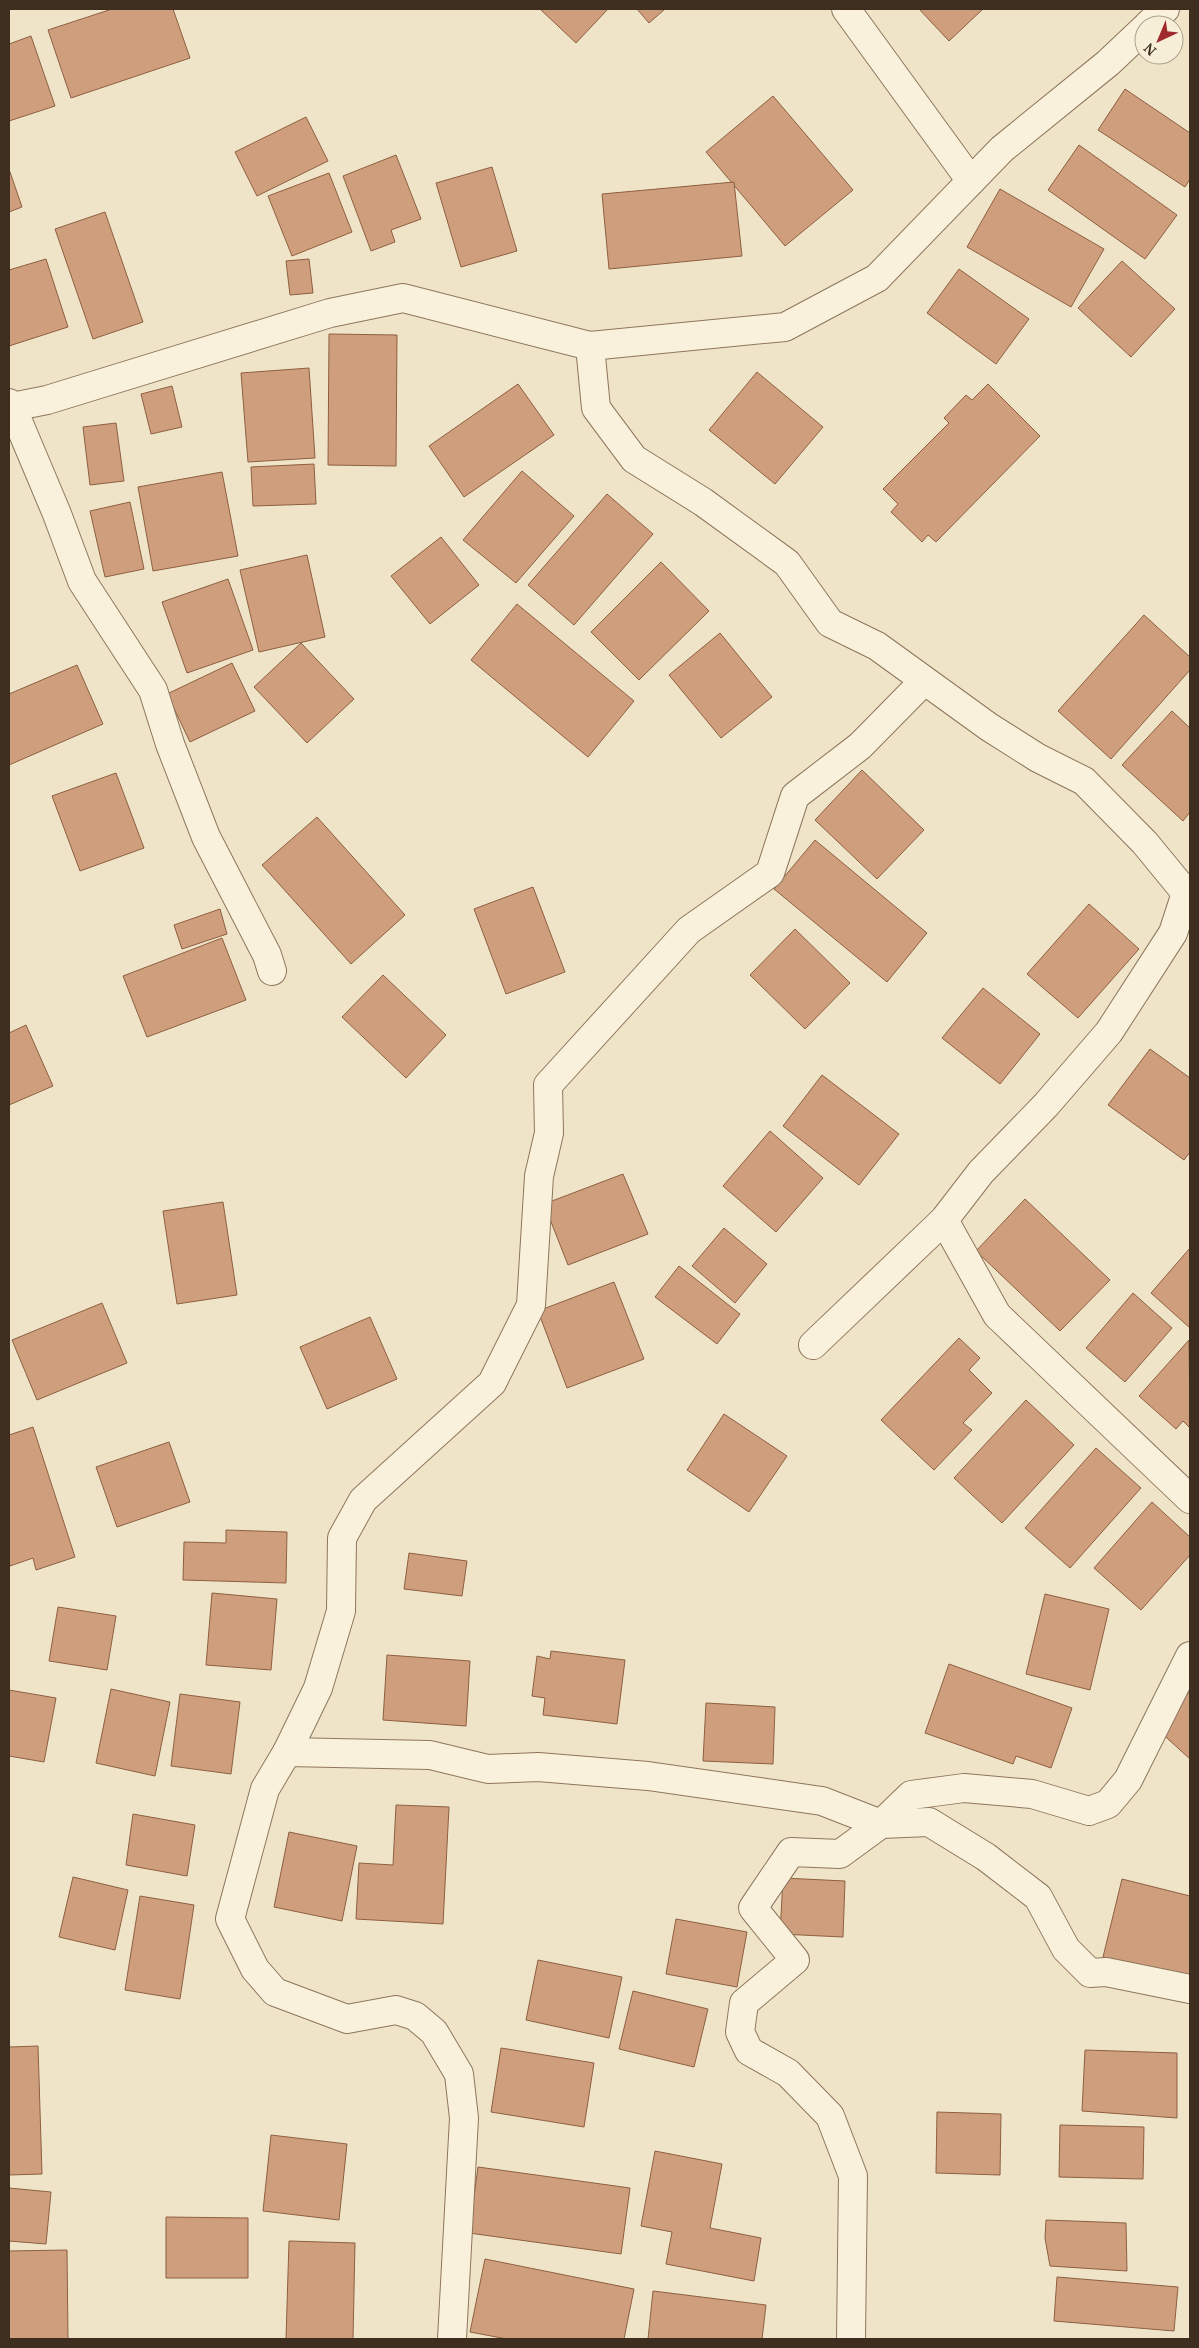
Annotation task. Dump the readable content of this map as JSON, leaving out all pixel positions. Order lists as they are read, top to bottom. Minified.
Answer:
{"north":"bottom left"}
